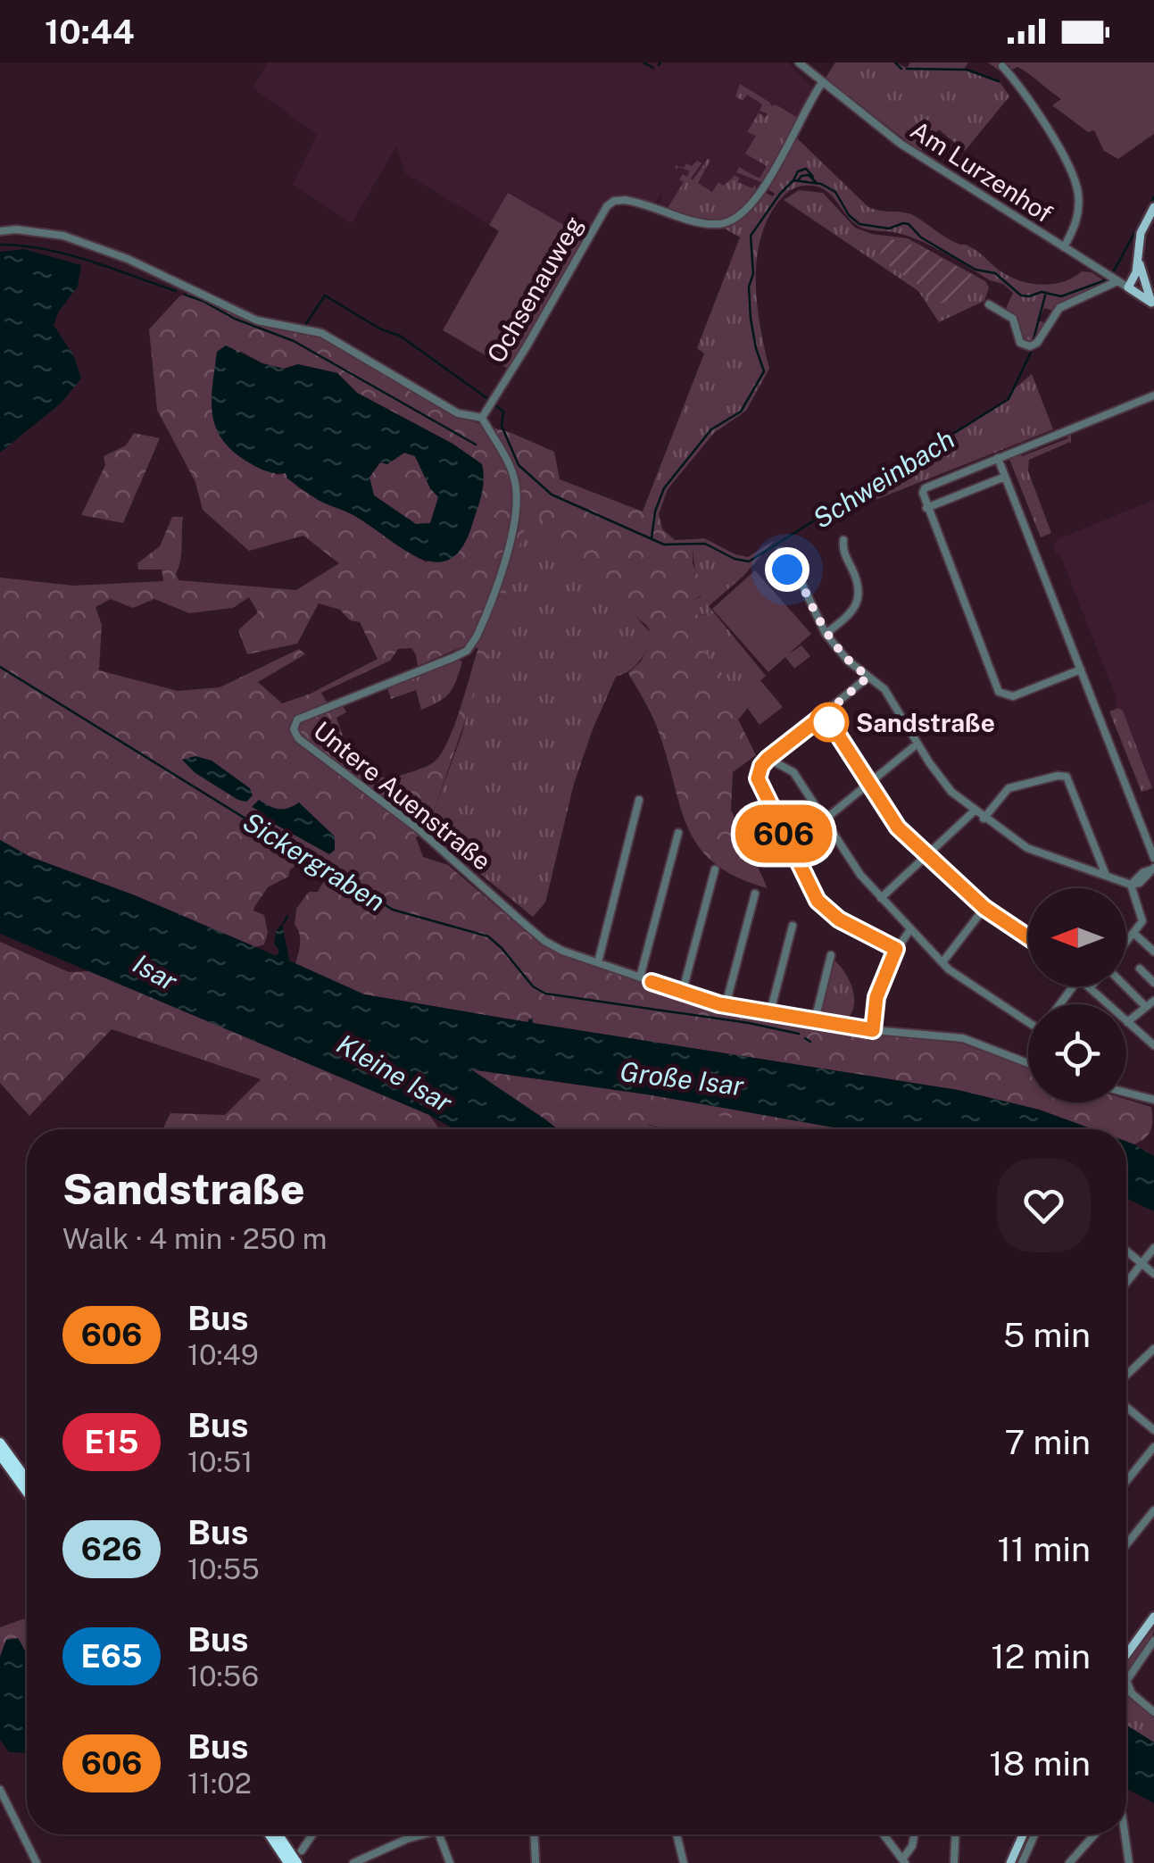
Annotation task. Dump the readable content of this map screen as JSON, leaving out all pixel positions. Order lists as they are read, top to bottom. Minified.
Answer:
{"streets":{"main road":["Am Lurzenhof"],"street":["Ochsenauweg","Untere Auenstraße"]},"crossings":[["Am Lurzenhof","Ochsenauweg"],["Ochsenauweg","Untere Auenstraße"]],"water":["Schweinbach","Sickergraben","Isar","Kleine Isar","Große Isar"],"places":["Sandstraße"],"lines":["bus line 606"],"north":"left","page":{"status":"10:44","on_map":"606","heading":["Sandstraße","Walk · 4 min · 250 m"],"list":[{"mark":"606","name":"Bus","note":"10:49","value":"5 min"},{"mark":"E15","name":"Bus","note":"10:51","value":"7 min"},{"mark":"626","name":"Bus","note":"10:55","value":"11 min"},{"mark":"E65","name":"Bus","note":"10:56","value":"12 min"},{"mark":"606","name":"Bus","note":"11:02","value":"18 min"}]}}
